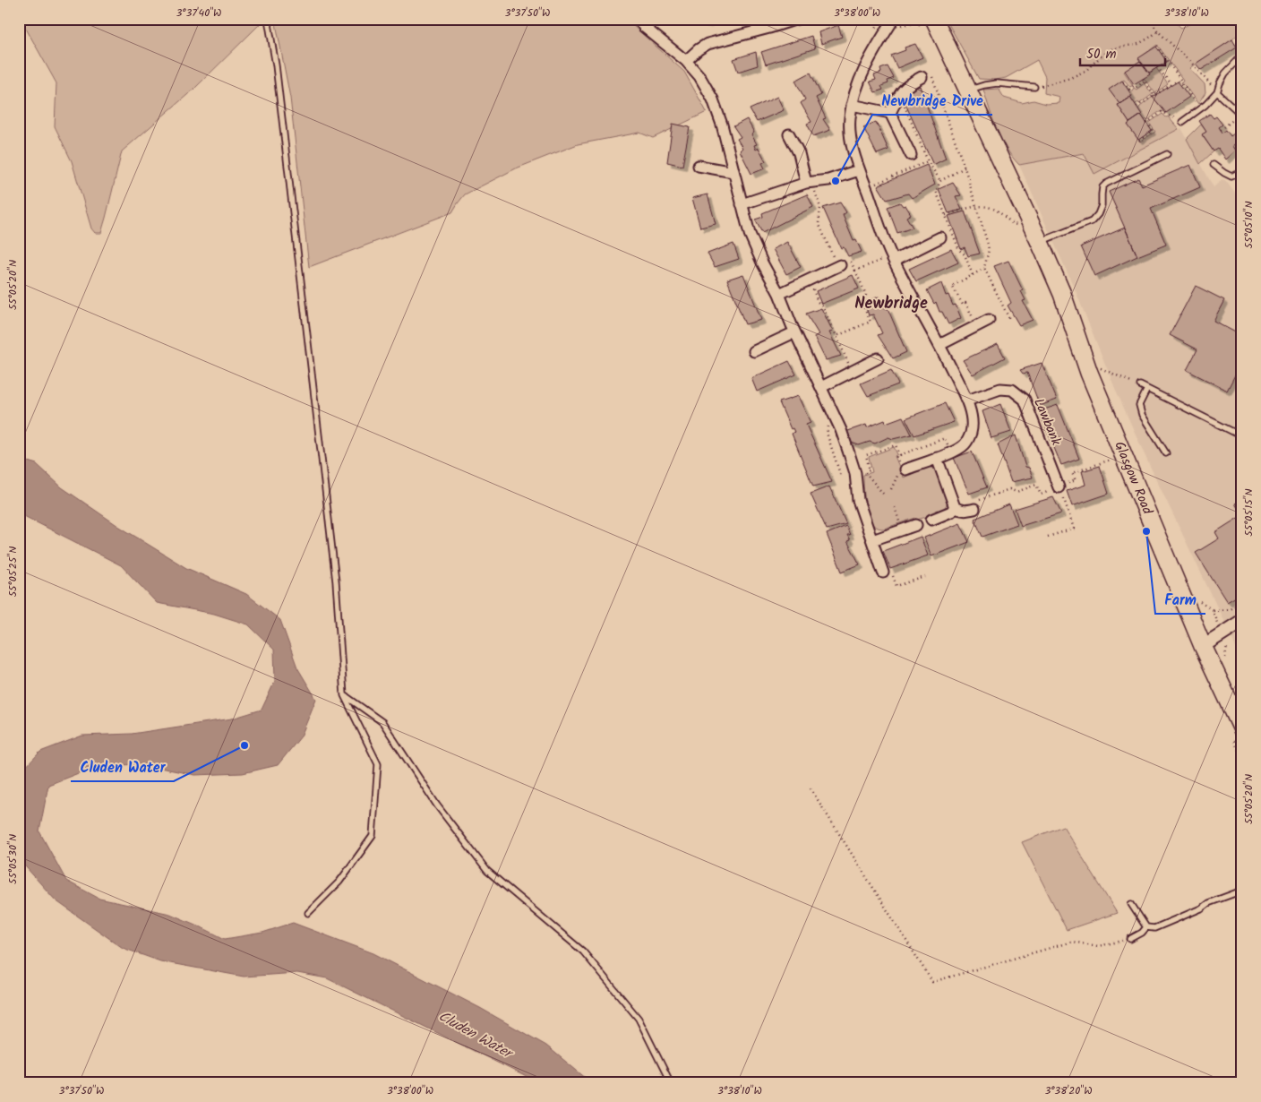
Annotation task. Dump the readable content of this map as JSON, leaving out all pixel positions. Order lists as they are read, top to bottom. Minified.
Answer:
{"streets":{"highway":["Glasgow Road"],"street":["Lawbank"]},"districts":["Newbridge"],"water":["Cluden Water"],"places":["Newbridge Drive","Farm","Cluden Water"],"scale_bar":"50 m","coordinates":["3°37'40\"W","3°37'50\"W","3°38'00\"W","3°38'10\"W","55°05'10\"N","55°05'20\"N","55°05'15\"N","55°05'25\"N","55°05'30\"N","3°38'20\"W"]}
